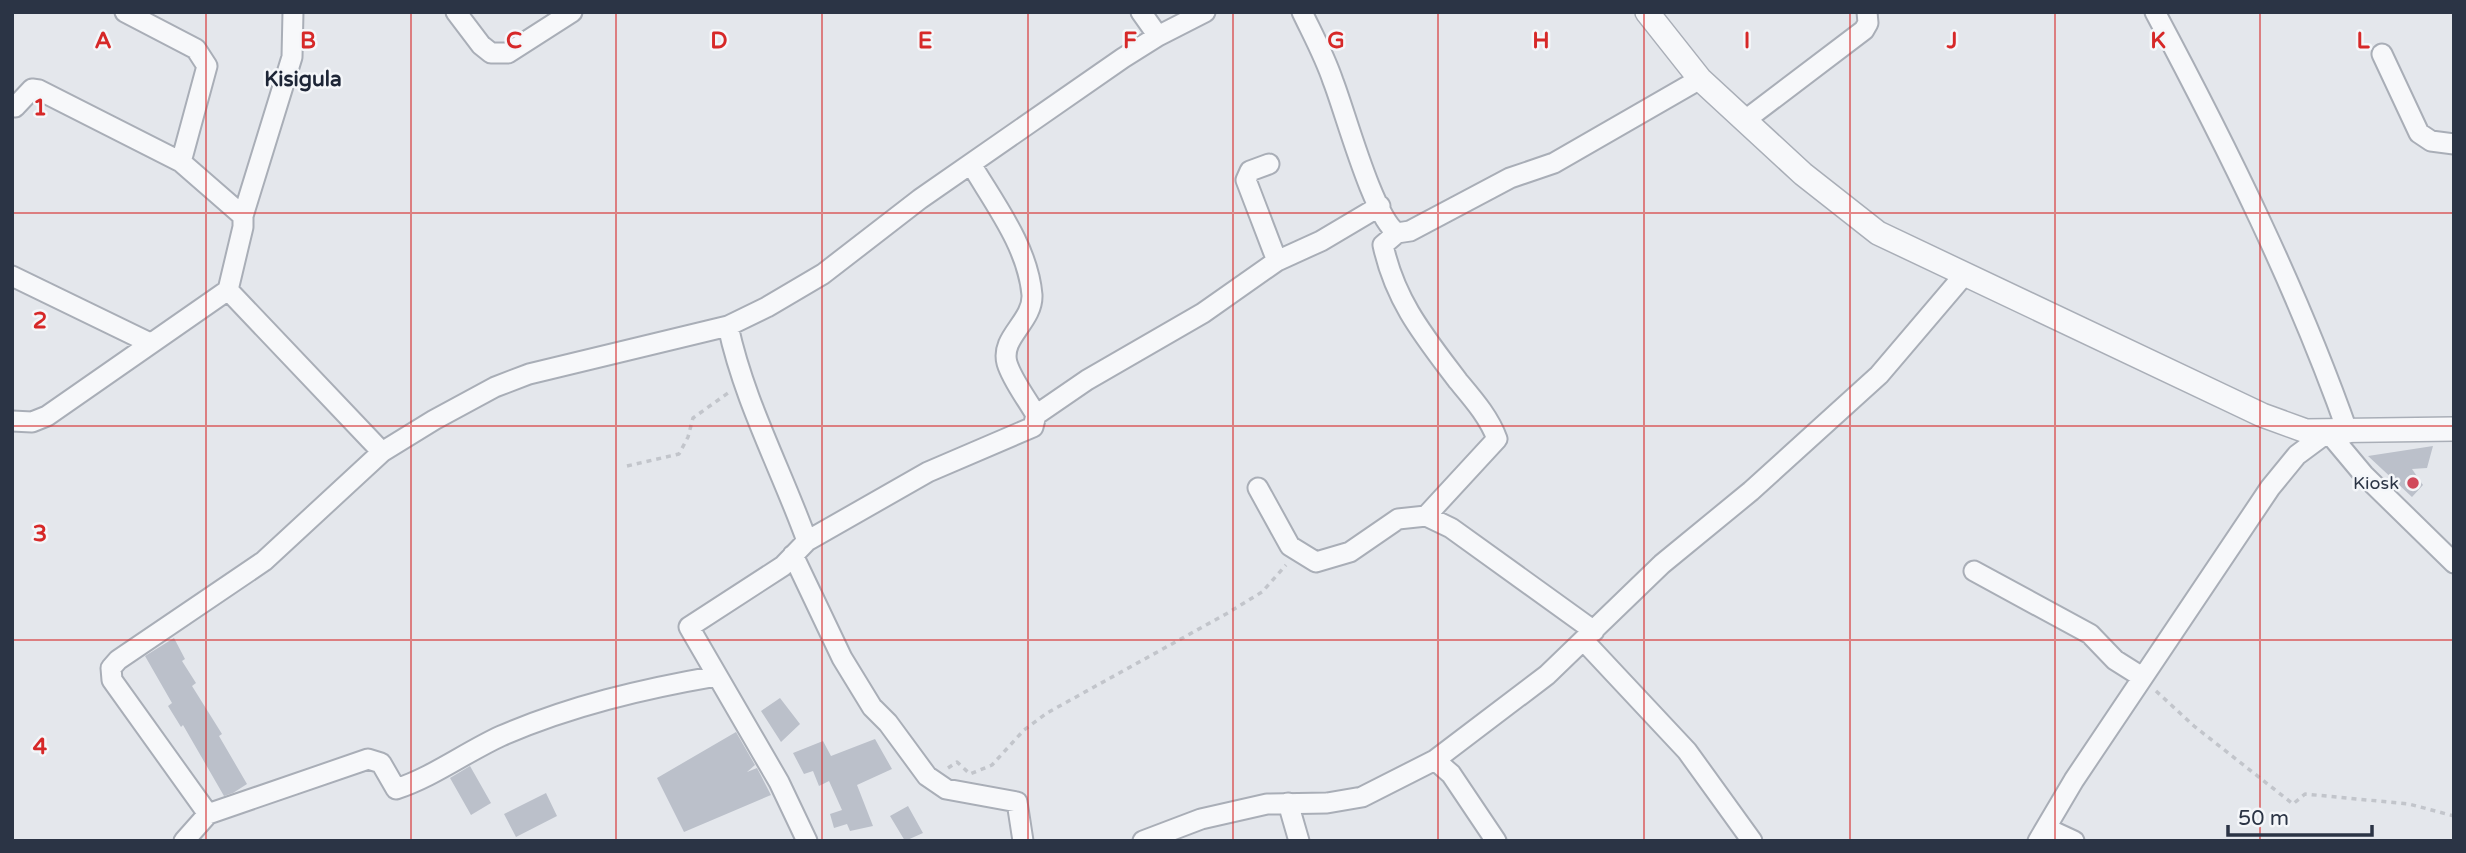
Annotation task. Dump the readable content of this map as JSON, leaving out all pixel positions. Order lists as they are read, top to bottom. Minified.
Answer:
{"districts":["Kisigula"],"places":["Kiosk"],"scale_bar":"50 m","grid":{"columns":["A","B","C","D","E","F","G","H","I","J","K","L"],"rows":["1","2","3","4"]}}
